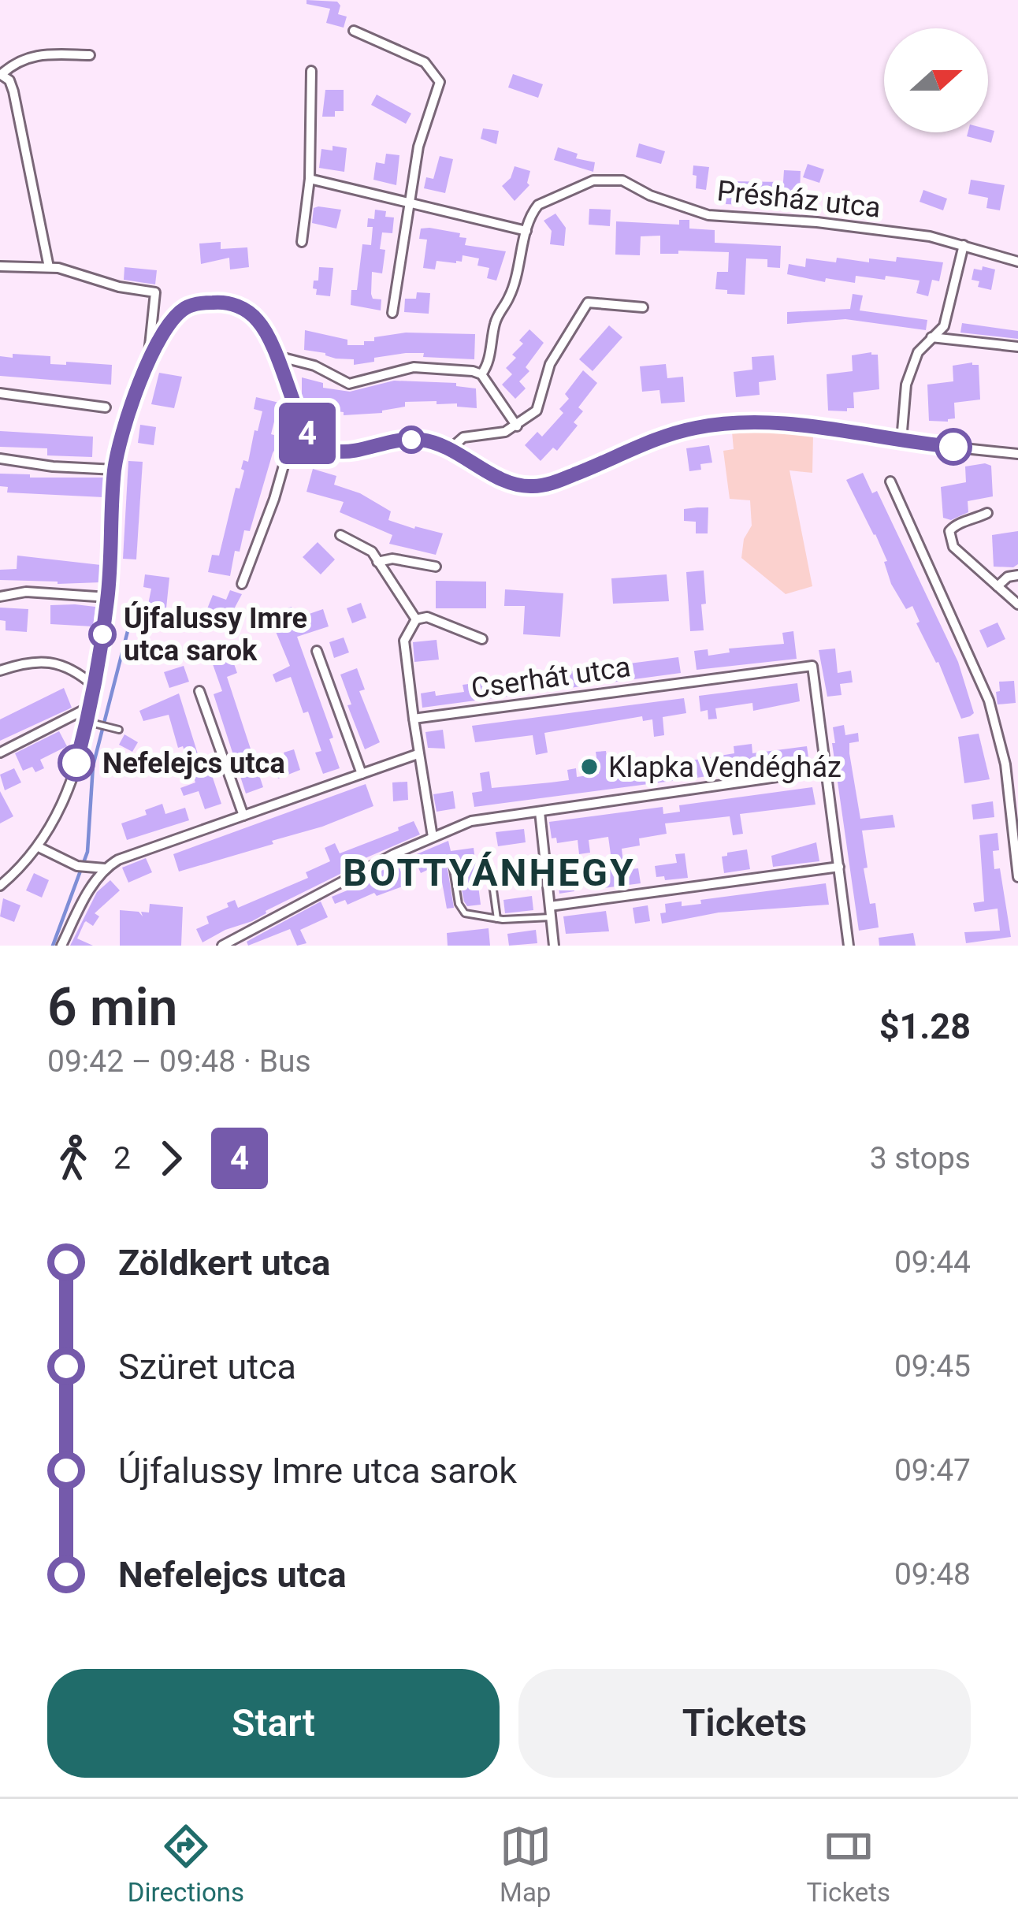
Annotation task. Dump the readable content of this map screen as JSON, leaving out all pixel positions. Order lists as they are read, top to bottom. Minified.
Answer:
{"streets":{"street":["Présház utca","Cserhát utca"]},"districts":["BOTTYÁNHEGY"],"places":["Újfalussy Imre utca sarok","Nefelejcs utca","Klapka Vendégház"],"lines":["bus line 4"],"north":"right","page":{"on_map":"4","heading":["6 min","09:42 – 09:48 · Bus","$1.28"],"legs":["2","4","3 stops"],"list":[{"name":"Zöldkert utca","value":"09:44"},{"name":"Szüret utca","value":"09:45"},{"name":"Újfalussy Imre utca sarok","value":"09:47"},{"name":"Nefelejcs utca","value":"09:48"}],"buttons":["Start","Tickets"],"tabs":["Directions","Map","Tickets"]}}
